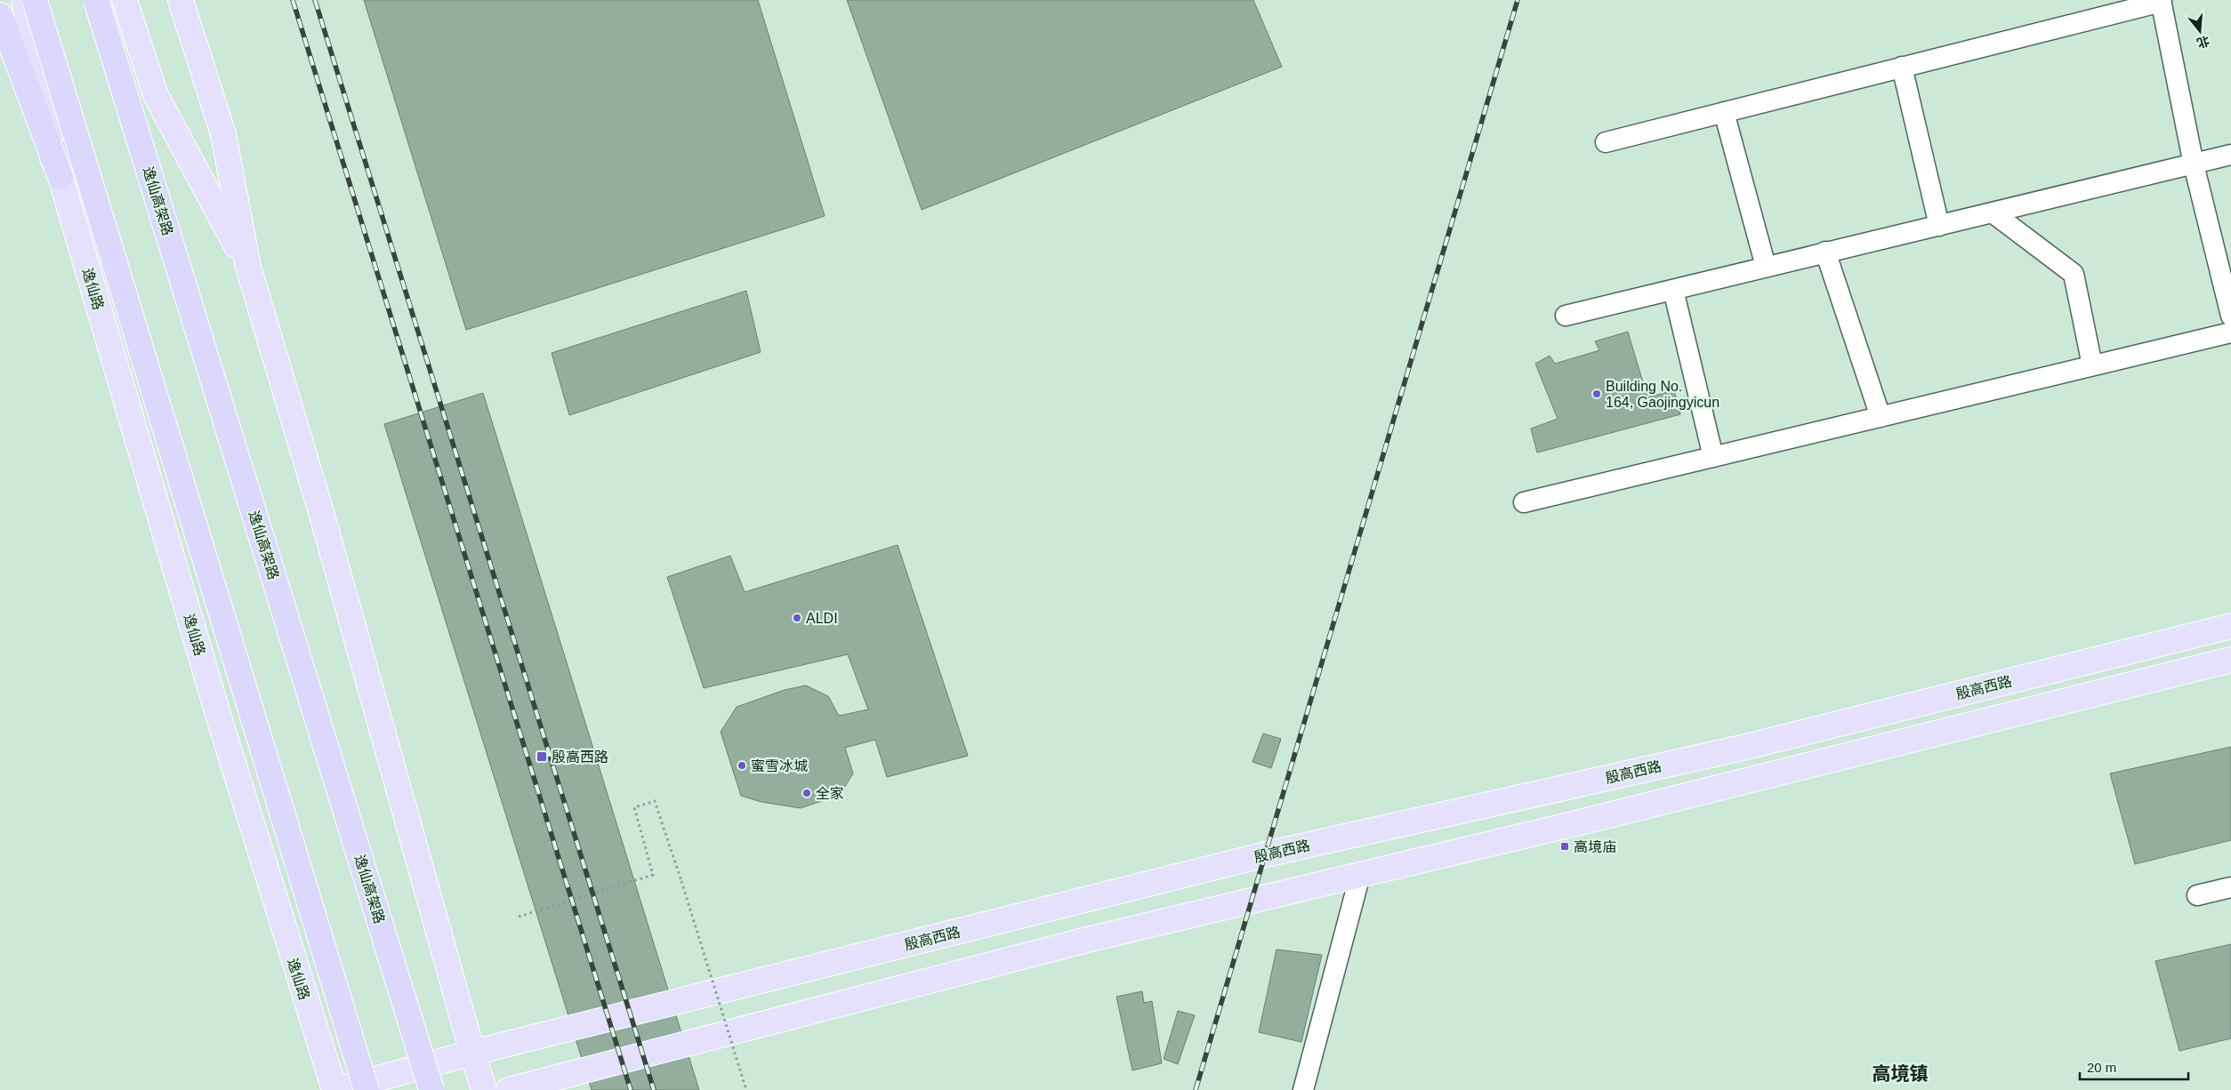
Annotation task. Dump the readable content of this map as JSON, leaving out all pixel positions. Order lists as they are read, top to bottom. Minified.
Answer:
{"streets":{"highway":["逸仙高架路"],"main road":["逸仙路","殷高西路"]},"crossings":[["逸仙路","殷高西路"]],"districts":["高境镇"],"places":{"other":["Building No. 164, Gaojingyicun","ALDI","蜜雪冰城","全家"],"transit":["殷高西路","高境庙"]},"scale_bar":"20 m","north":"bottom"}
